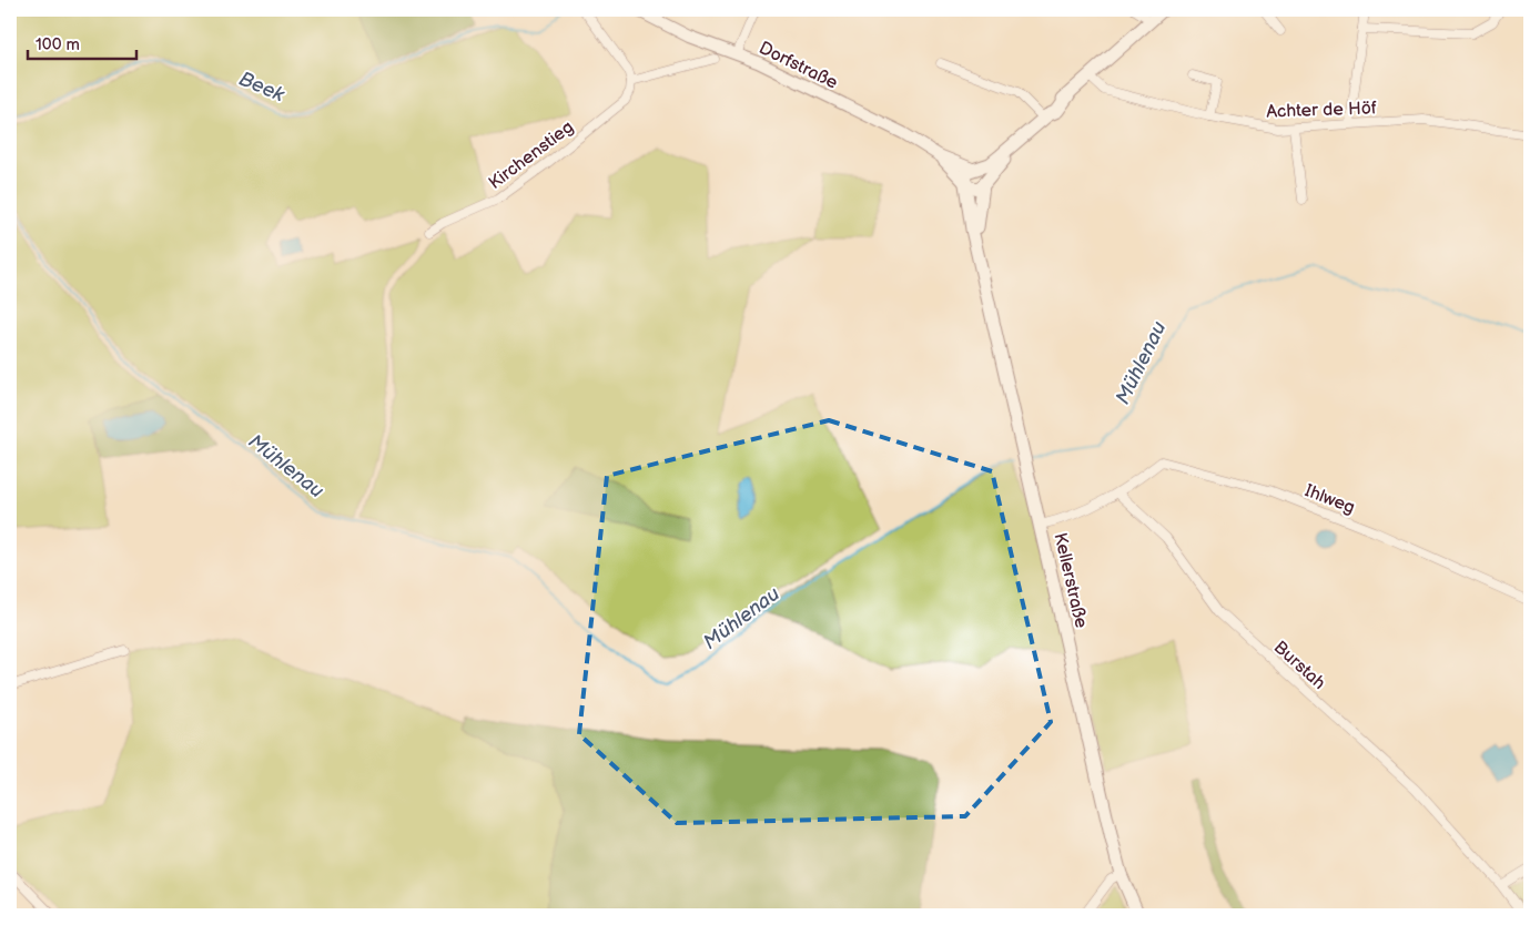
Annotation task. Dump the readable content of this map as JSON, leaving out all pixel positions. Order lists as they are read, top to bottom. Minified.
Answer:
{"streets":{"main road":["Kellerstraße"],"street":["Dorfstraße","Achter de Höf","Kirchenstieg","Ihlweg","Burstah"]},"crossings":[["Dorfstraße","Kellerstraße"],["Ihlweg","Burstah"]],"water":["Beek","Mühlenau"],"scale_bar":"100 m"}
